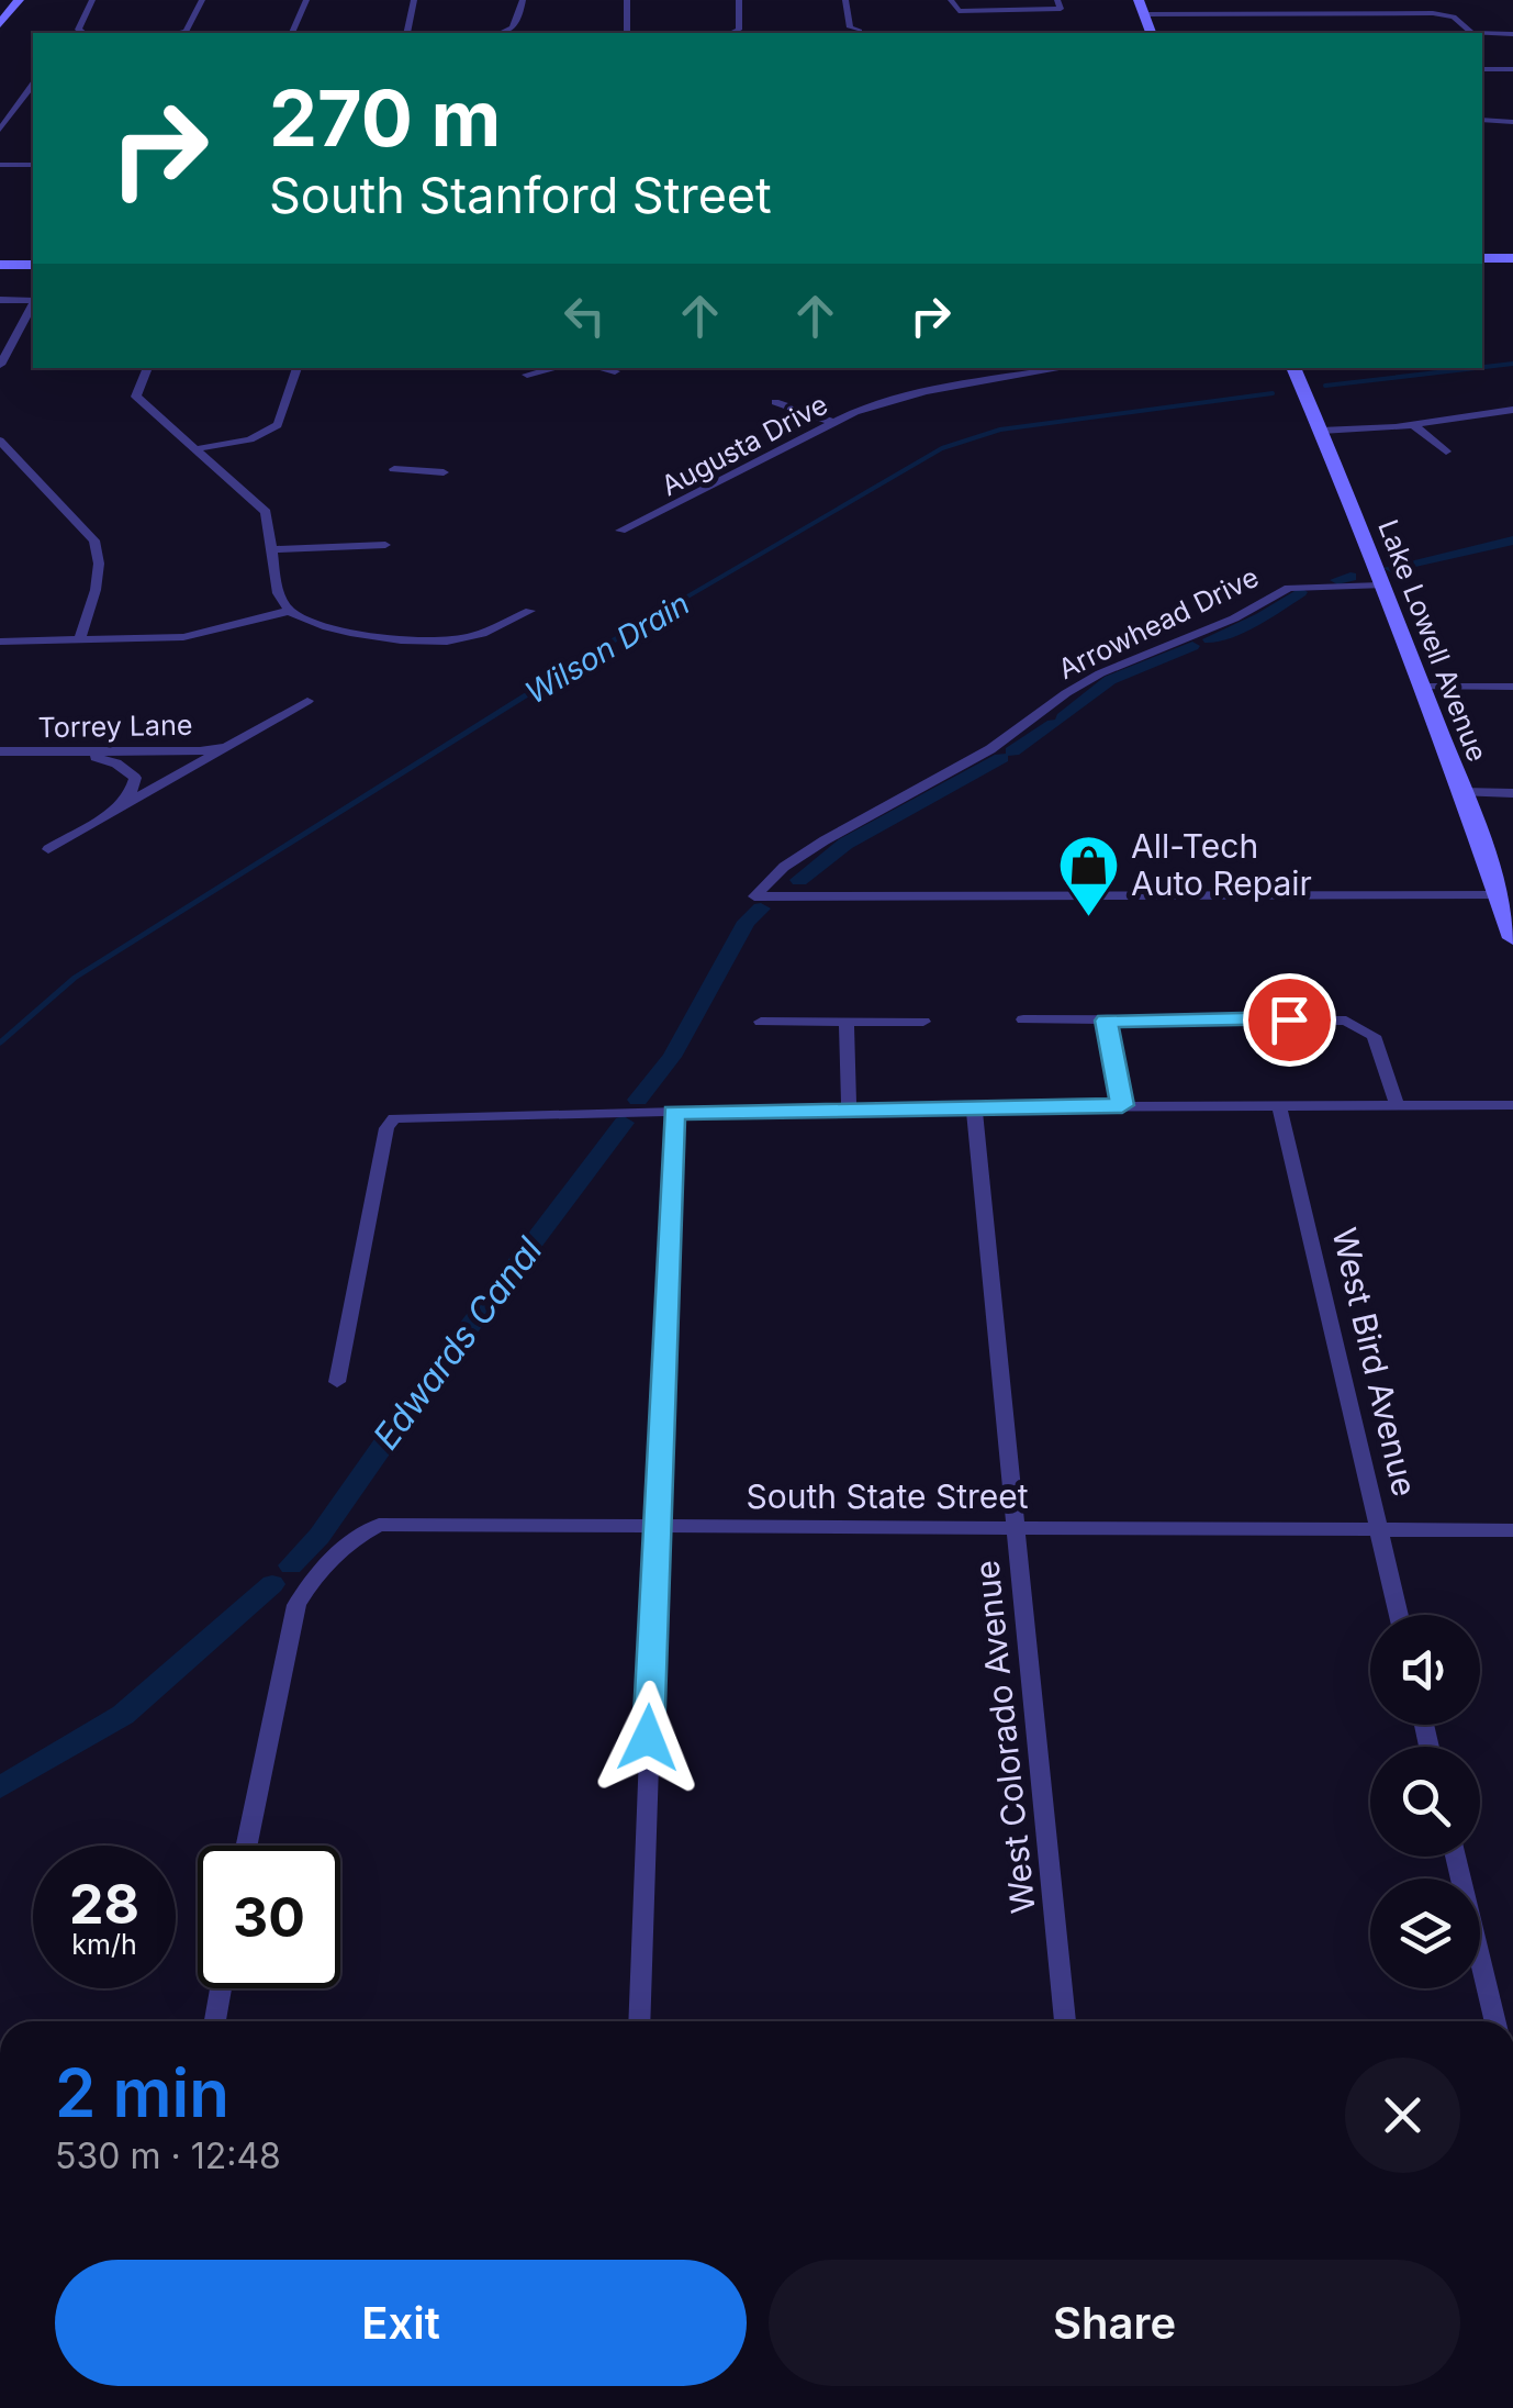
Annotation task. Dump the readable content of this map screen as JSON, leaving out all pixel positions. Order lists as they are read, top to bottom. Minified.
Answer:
{"streets":{"main road":["Lake Lowell Avenue"],"street":["Augusta Drive","Arrowhead Drive","Torrey Lane","West Bird Avenue","South State Street","West Colorado Avenue"]},"crossings":[["Arrowhead Drive","Lake Lowell Avenue"],["West Bird Avenue","South State Street"],["South State Street","West Colorado Avenue"]],"water":["Wilson Drain","Edwards Canal"],"places":{"shop":["All-Tech Auto Repair"]},"page":{"turn":["270 m","South Stanford Street"],"speed":"28 km/h","limit":"30","heading":["2 min","530 m · 12:48"],"buttons":["Exit","Share"]}}
